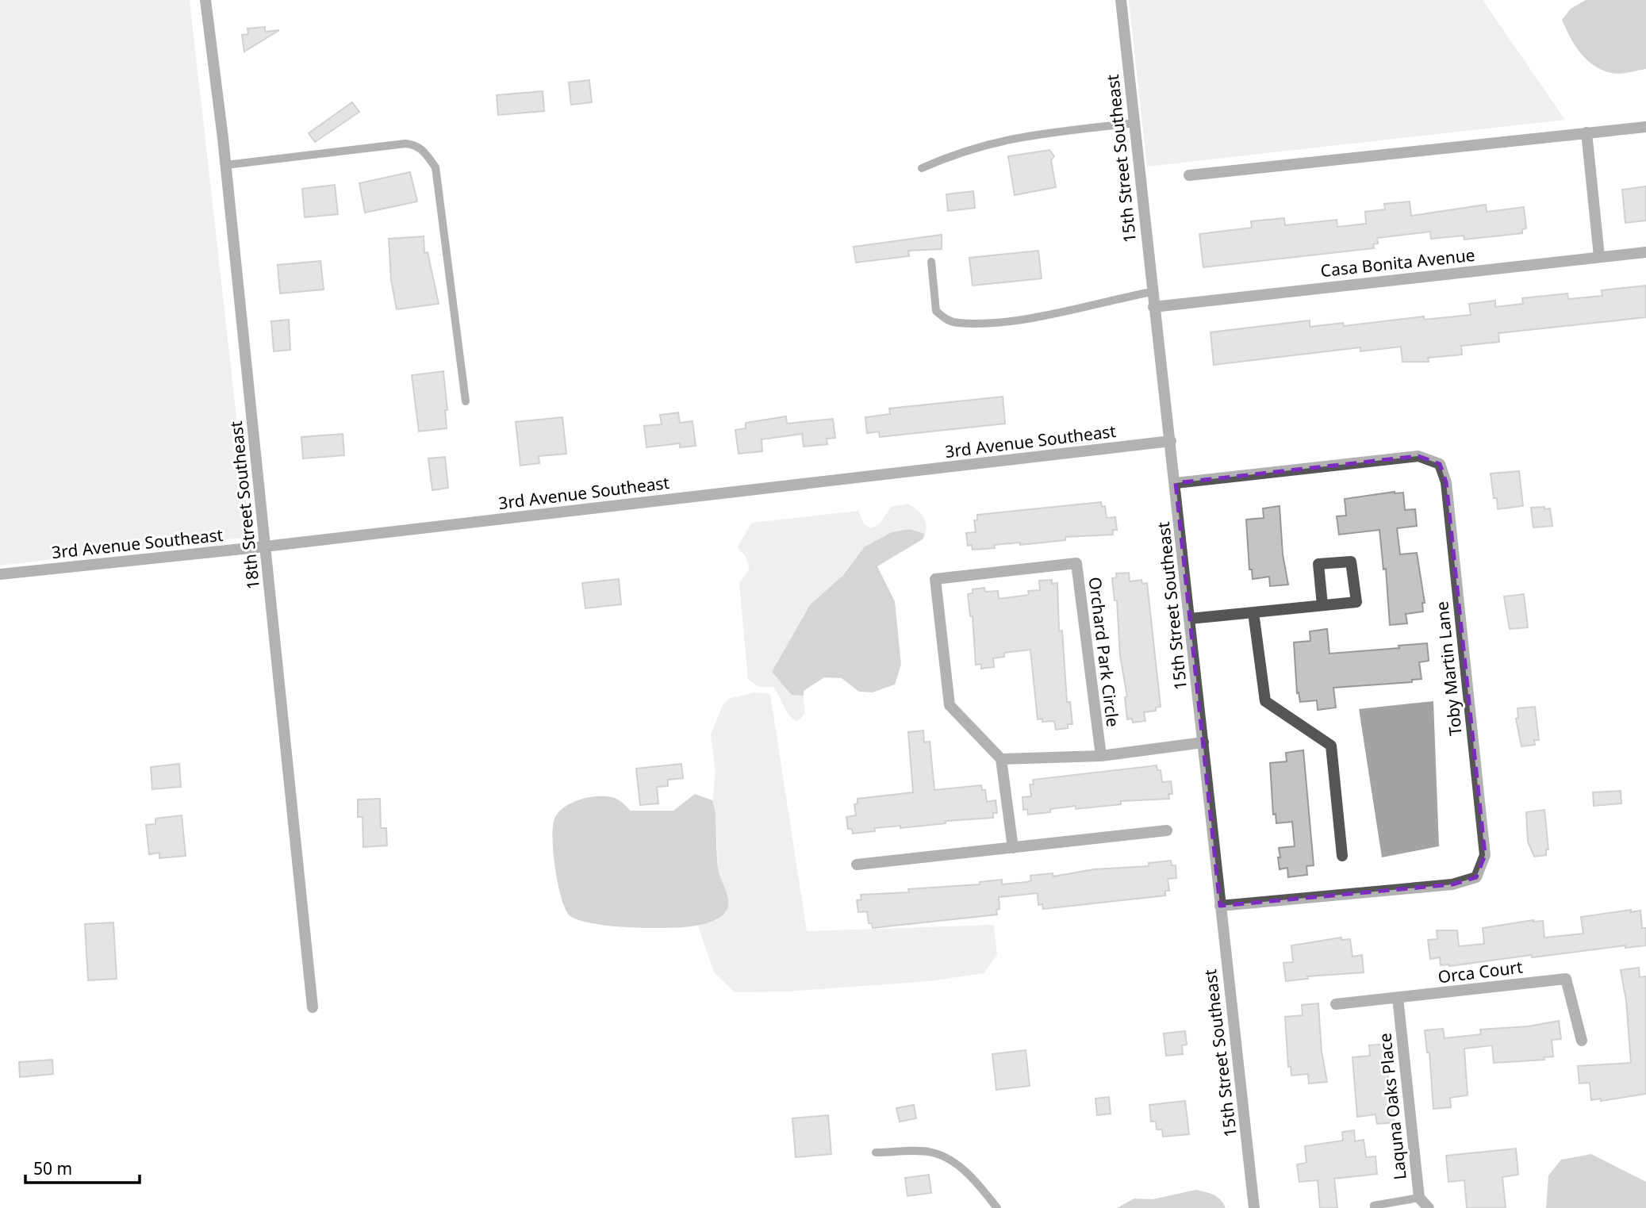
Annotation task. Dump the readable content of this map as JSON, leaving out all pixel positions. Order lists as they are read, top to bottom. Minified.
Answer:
{"streets":{"street":["15th Street Southeast","Casa Bonita Avenue","3rd Avenue Southeast","18th Street Southeast","Orchard Park Circle","Toby Martin Lane","Orca Court","Laquna Oaks Place"]},"crossings":[["15th Street Southeast","Casa Bonita Avenue"],["15th Street Southeast","3rd Avenue Southeast"],["15th Street Southeast","Toby Martin Lane"],["3rd Avenue Southeast","18th Street Southeast"],["Orca Court","Laquna Oaks Place"]],"scale_bar":"50 m"}
